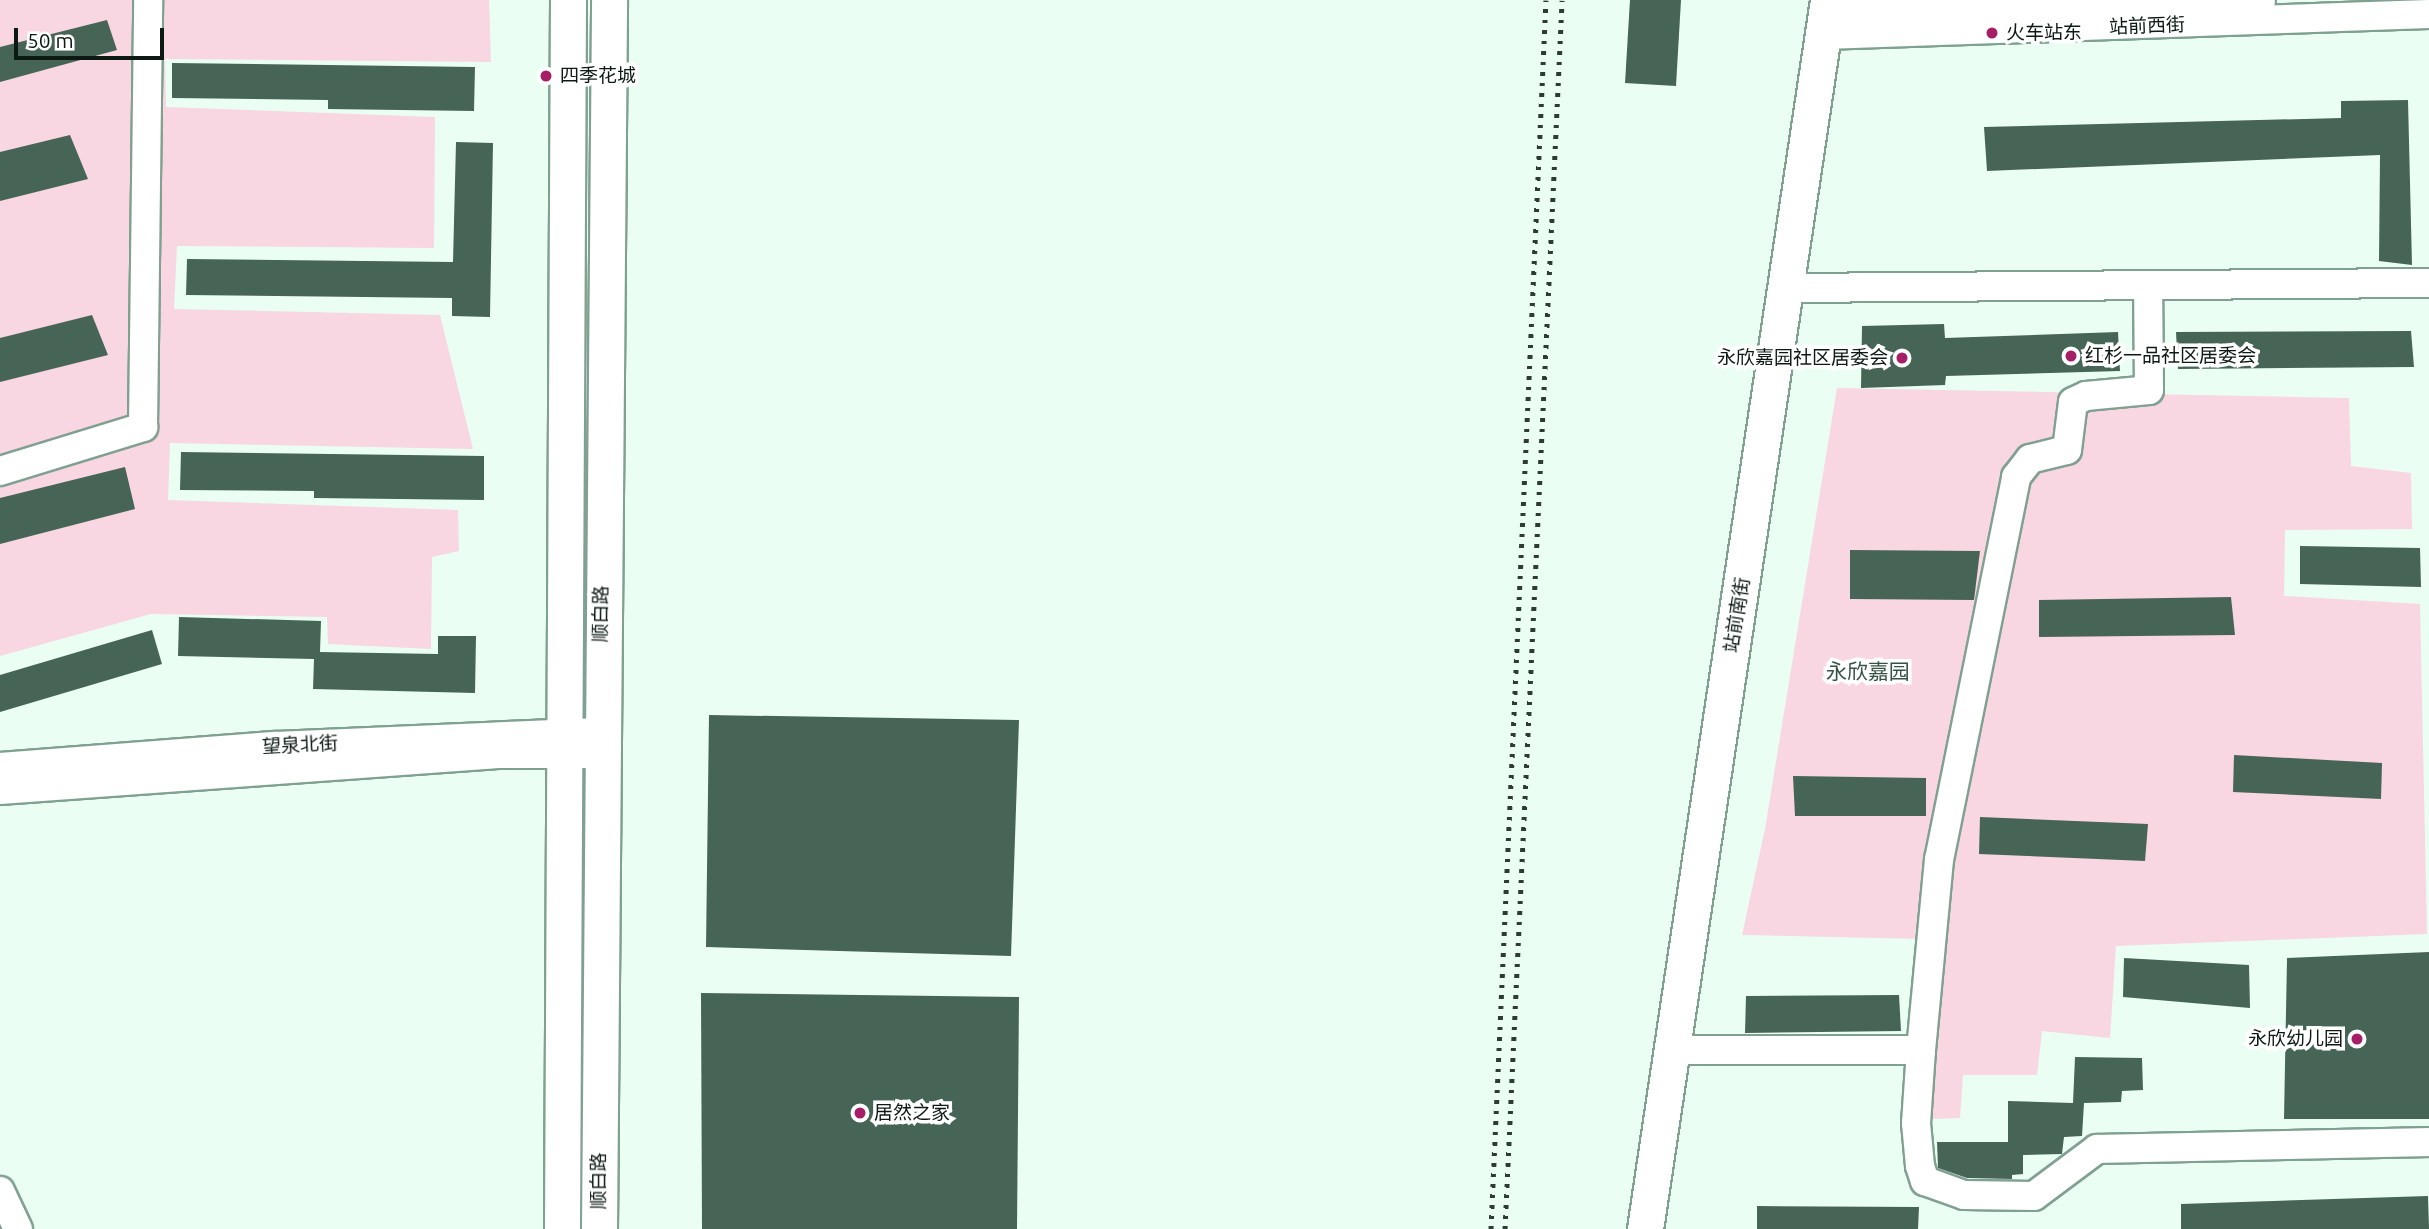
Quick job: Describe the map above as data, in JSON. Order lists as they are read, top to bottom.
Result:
{
  "streets": {
    "main road": ["顺白路", "站前南街"],
    "street": ["站前西街", "望泉北街"]
  },
  "crossings": [
    ["站前西街", "站前南街"],
    ["顺白路", "望泉北街"]
  ],
  "districts": ["永欣嘉园"],
  "places": [
    "火车站东",
    "四季花城",
    "红杉一品社区居委会",
    "永欣嘉园社区居委会",
    "永欣幼儿园",
    "居然之家"
  ],
  "scale_bar": "50 m"
}
